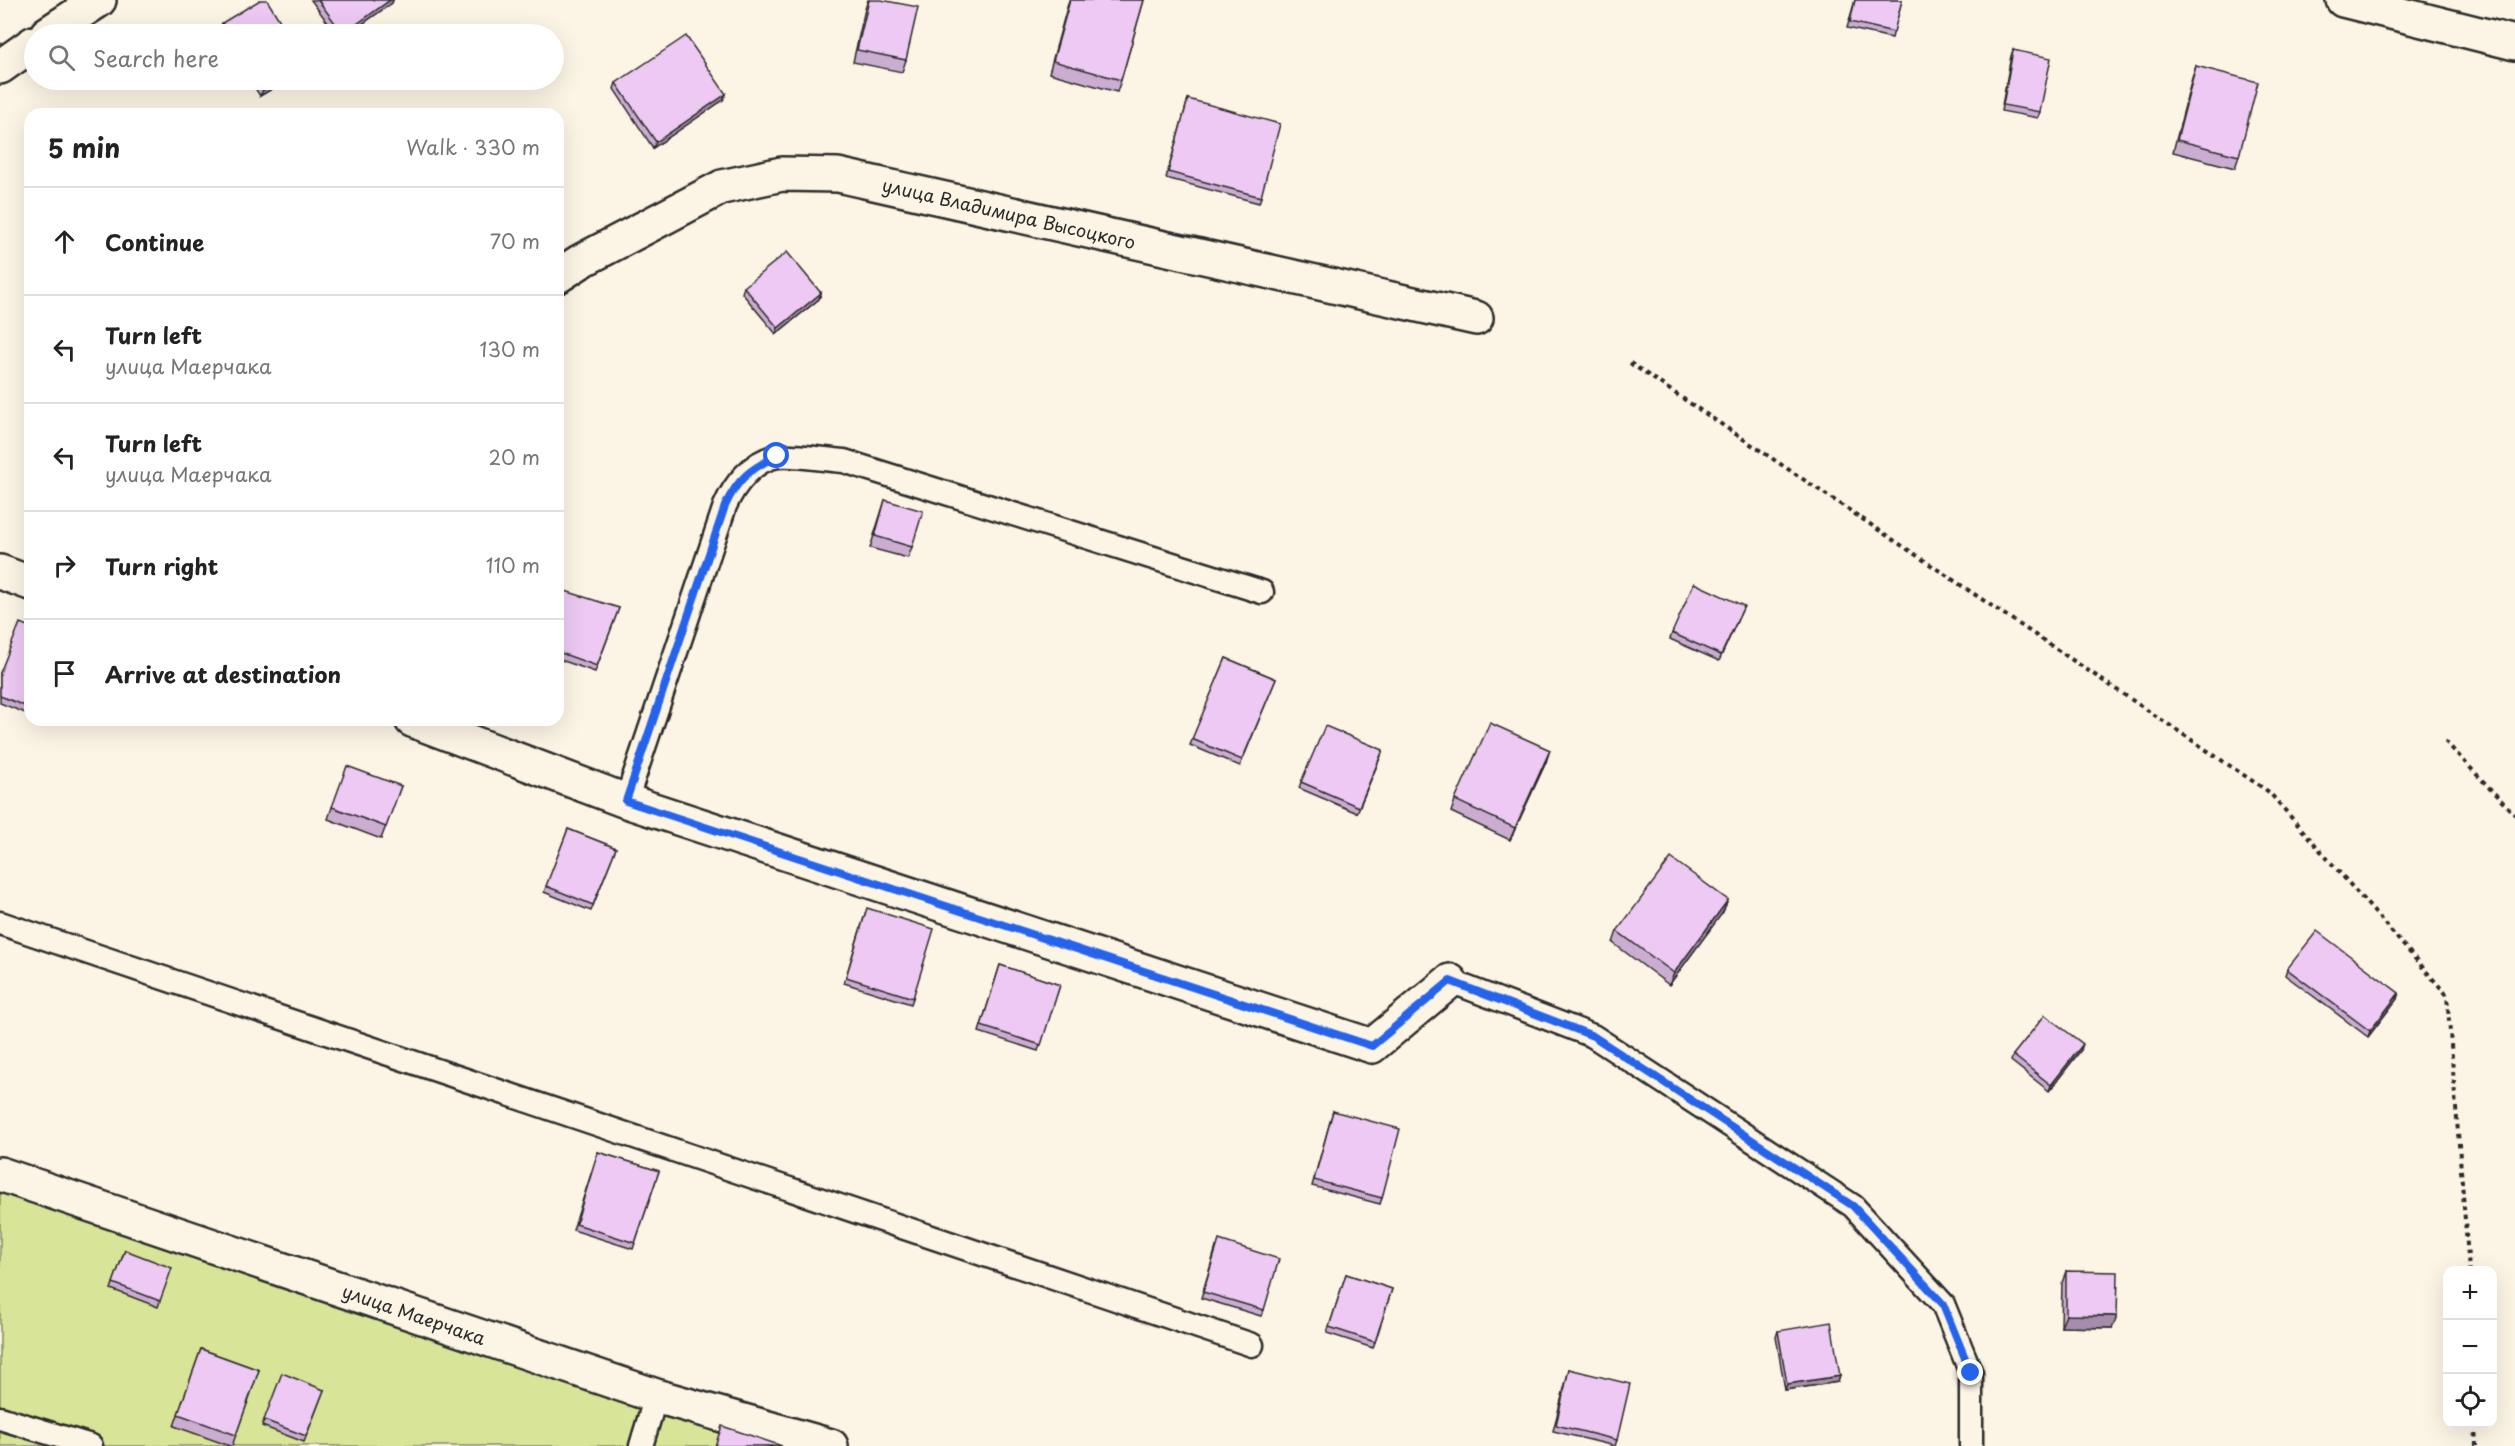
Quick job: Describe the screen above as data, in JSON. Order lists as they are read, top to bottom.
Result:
{
  "streets": {
    "street": ["улица Владимира Высоцкого", "улица Маерчака"]
  },
  "page": {
    "search": "Search here",
    "heading": ["5 min", "Walk · 330 m"],
    "list": [
      ["Continue", "70 m"],
      ["Turn left", "улица Маерчака", "130 m"],
      ["Turn left", "улица Маерчака", "20 m"],
      ["Turn right", "110 m"],
      "Arrive at destination"
    ],
    "map_buttons": ["+", "−"]
  }
}
